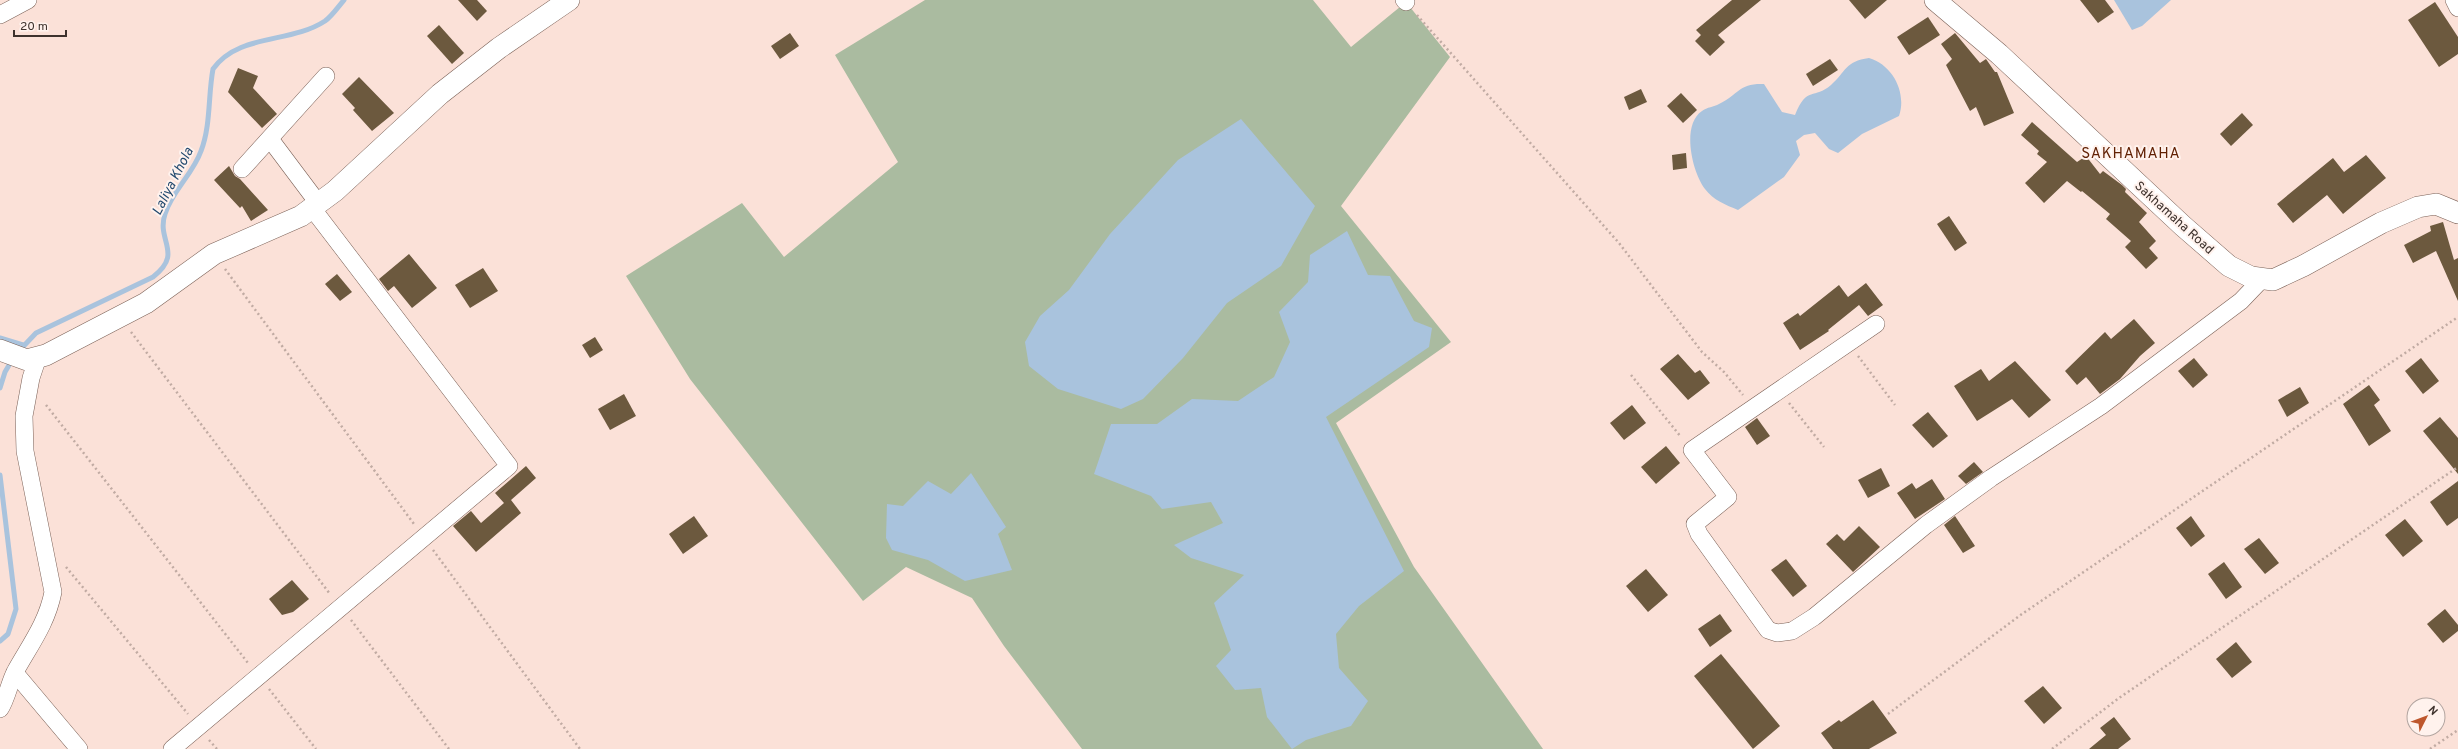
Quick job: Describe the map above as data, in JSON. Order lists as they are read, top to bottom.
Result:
{
  "streets": {
    "street": ["Sakhamaha Road"]
  },
  "districts": ["SAKHAMAHA"],
  "water": ["Laliya Khola"],
  "scale_bar": "20 m",
  "north": "top right"
}
